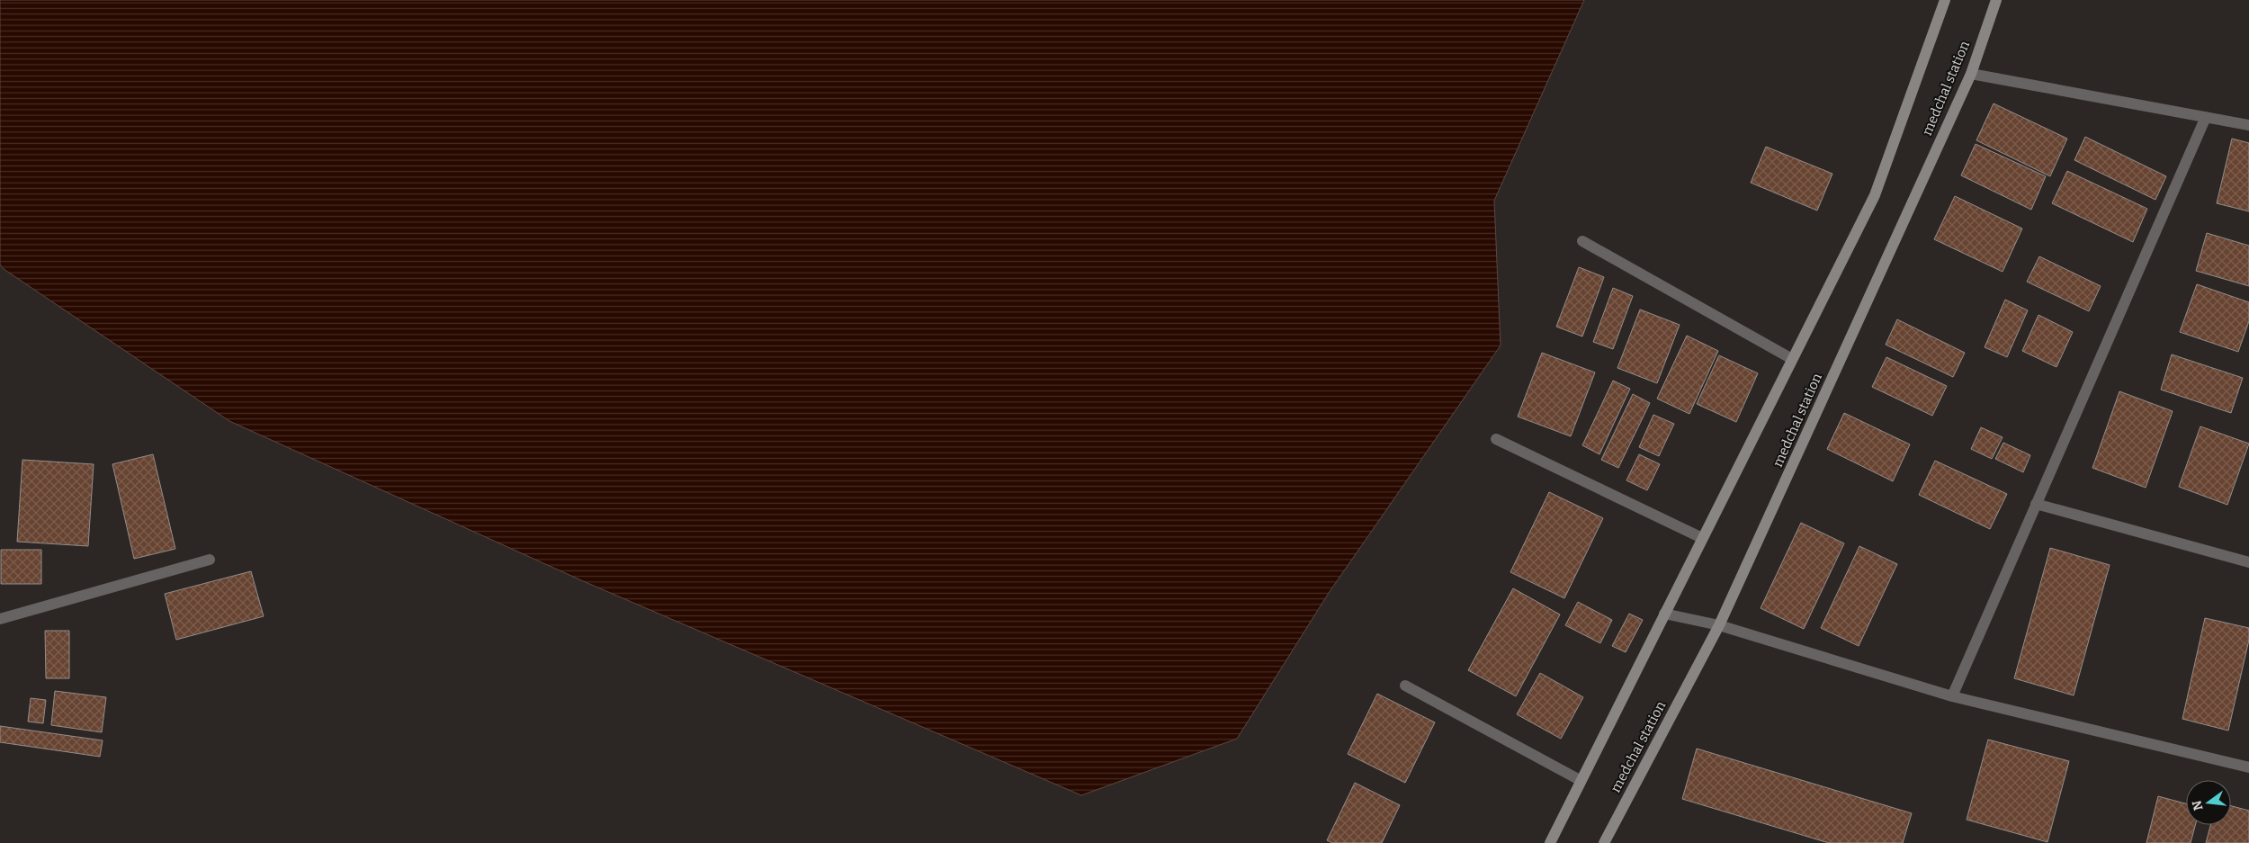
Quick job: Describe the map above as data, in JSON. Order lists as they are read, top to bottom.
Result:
{
  "streets": {
    "street": ["medchal station"]
  },
  "north": "left"
}
